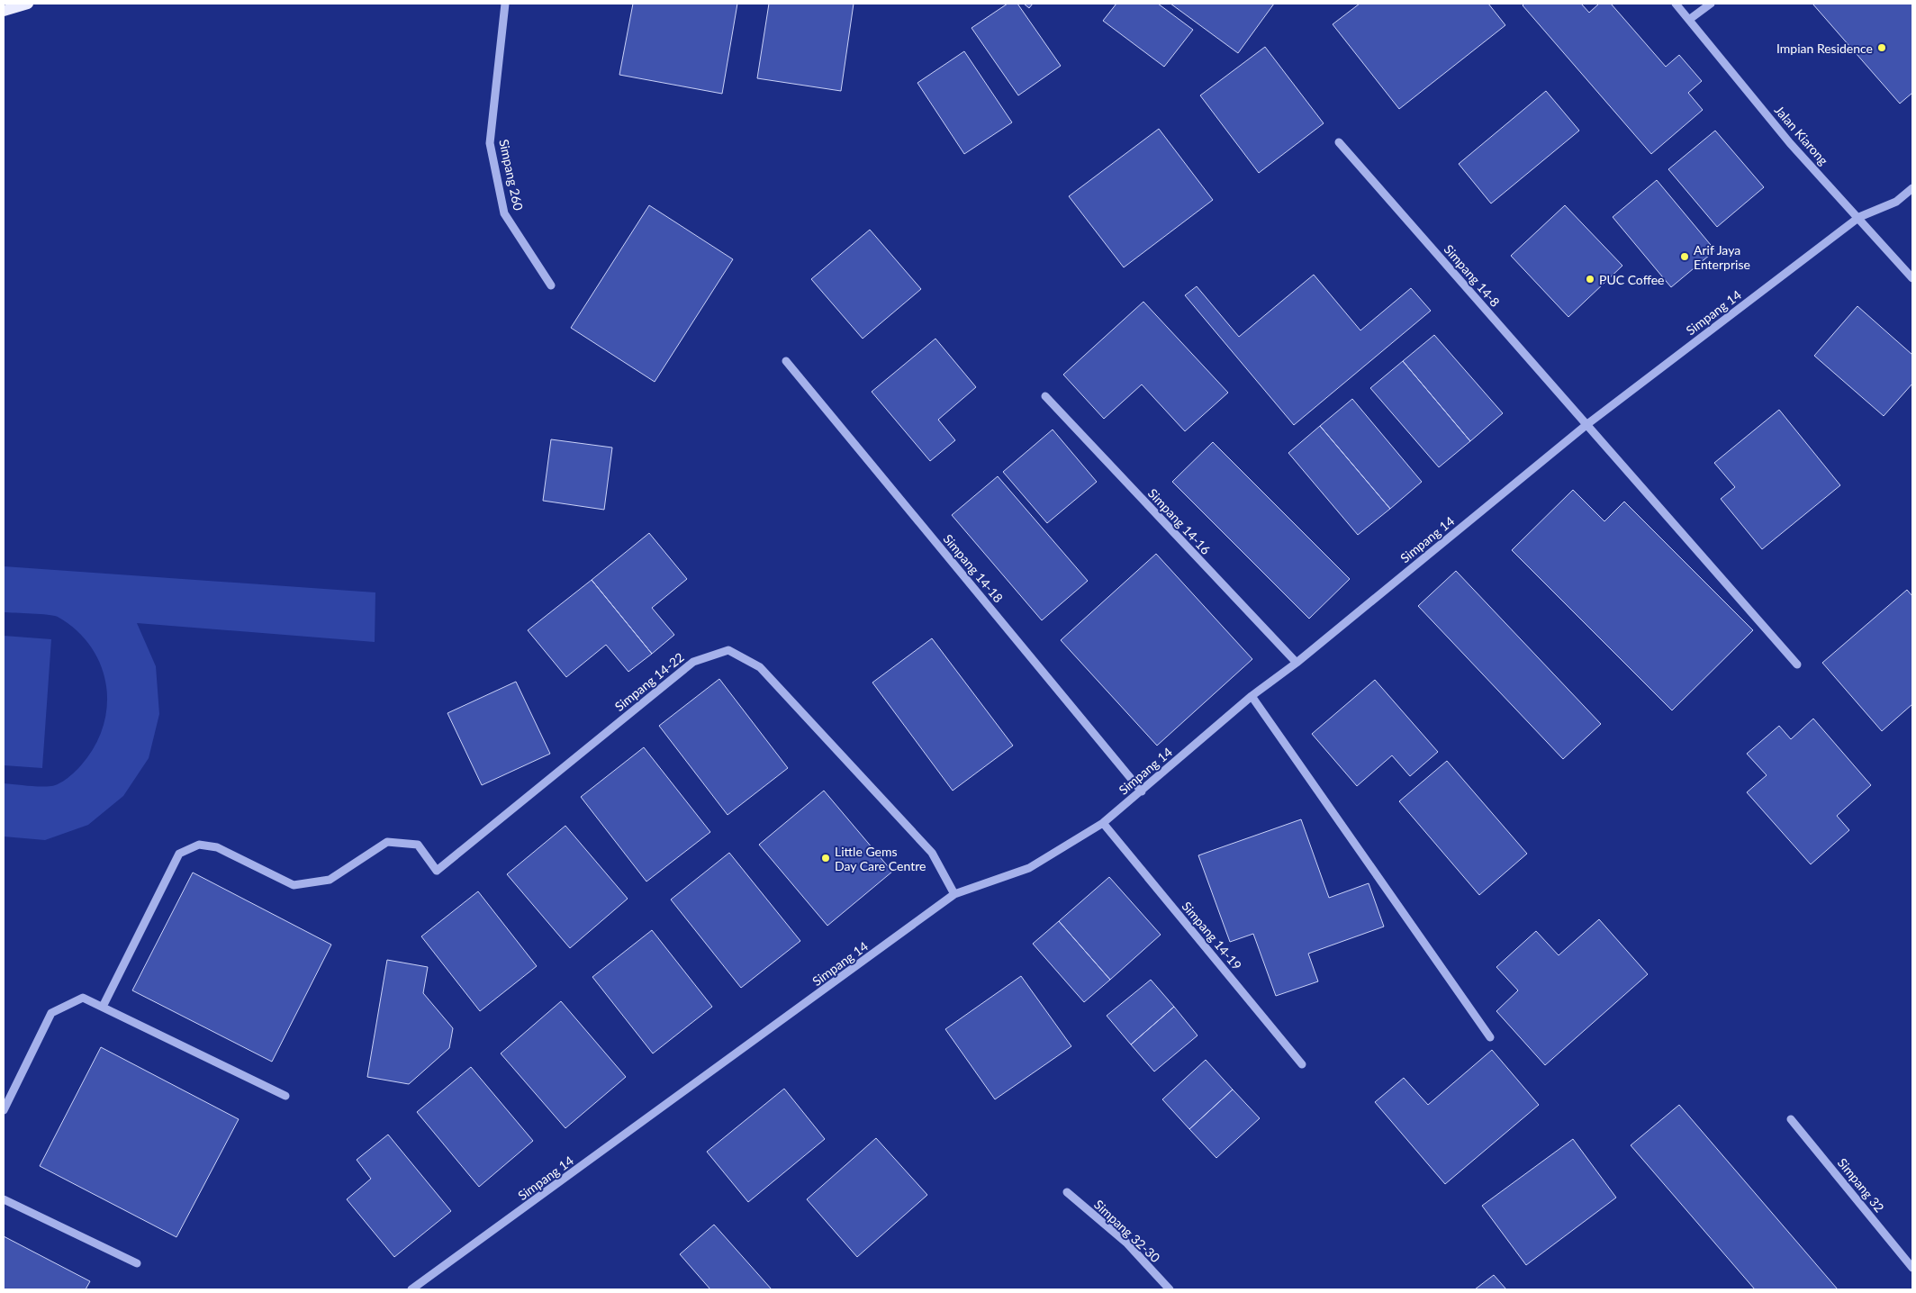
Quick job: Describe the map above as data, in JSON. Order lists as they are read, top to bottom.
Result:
{
  "streets": {
    "street": [
      "Jalan Kiarong",
      "Simpang 260",
      "Simpang 14-8",
      "Simpang 14",
      "Simpang 14-16",
      "Simpang 14-18",
      "Simpang 14-22",
      "Simpang 14-19",
      "Simpang 32",
      "Simpang 32-30"
    ]
  },
  "crossings": [
    ["Jalan Kiarong", "Simpang 14"],
    ["Simpang 14-8", "Simpang 14"],
    ["Simpang 14", "Simpang 14-16"],
    ["Simpang 14", "Simpang 14-18"],
    ["Simpang 14", "Simpang 14-22"],
    ["Simpang 14", "Simpang 14-19"]
  ],
  "places": [
    "Impian Residence",
    "Arif Jaya Enterprise",
    "PUC Coffee",
    "Little Gems Day Care Centre"
  ]
}
